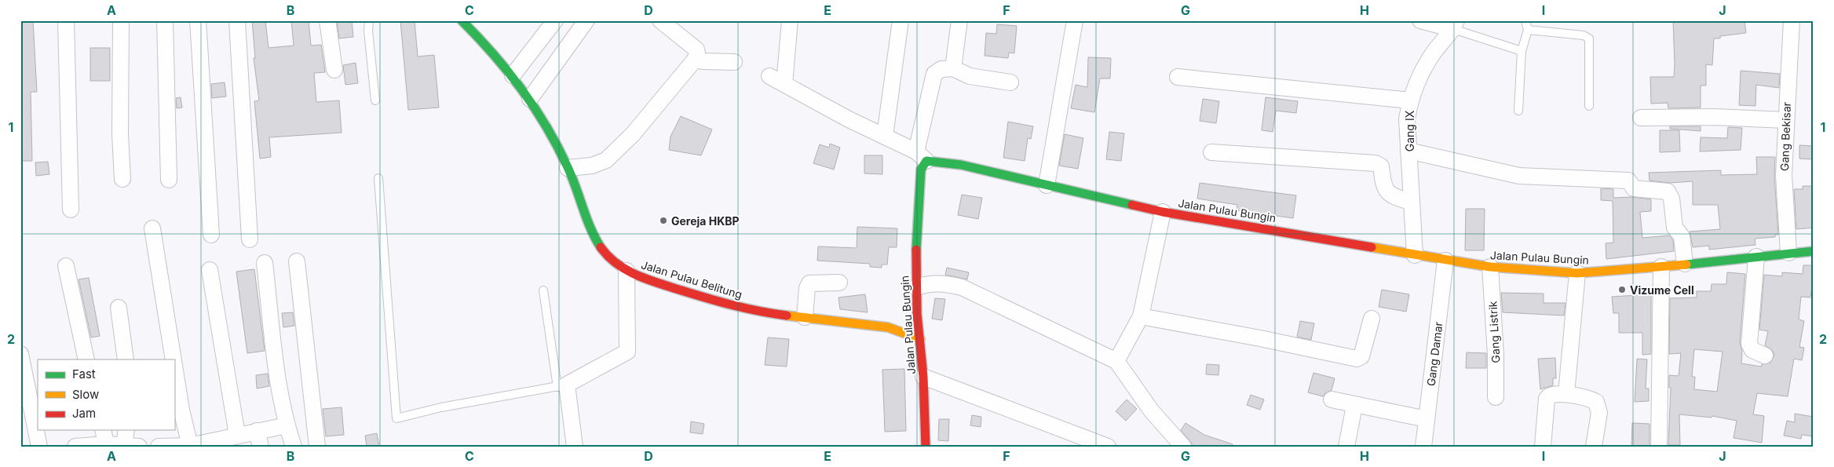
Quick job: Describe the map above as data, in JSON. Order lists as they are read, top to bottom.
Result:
{
  "streets": {
    "street": [
      "Gang IX",
      "Gang Bekisar",
      "Jalan Pulau Bungin",
      "Jalan Pulau Belitung",
      "Gang Listrik",
      "Gang Damar"
    ]
  },
  "crossings": [
    ["Gang IX", "Jalan Pulau Bungin"],
    ["Gang Bekisar", "Jalan Pulau Bungin"],
    ["Jalan Pulau Bungin", "Jalan Pulau Belitung"],
    ["Jalan Pulau Bungin", "Gang Listrik"],
    ["Jalan Pulau Bungin", "Gang Damar"]
  ],
  "places": ["Gereja HKBP", "Vizume Cell"],
  "legend": ["Fast", "Slow", "Jam"],
  "grid": {
    "columns": [
      "A",
      "B",
      "C",
      "D",
      "E",
      "F",
      "G",
      "H",
      "I",
      "J"
    ],
    "rows": ["1", "2"]
  }
}
